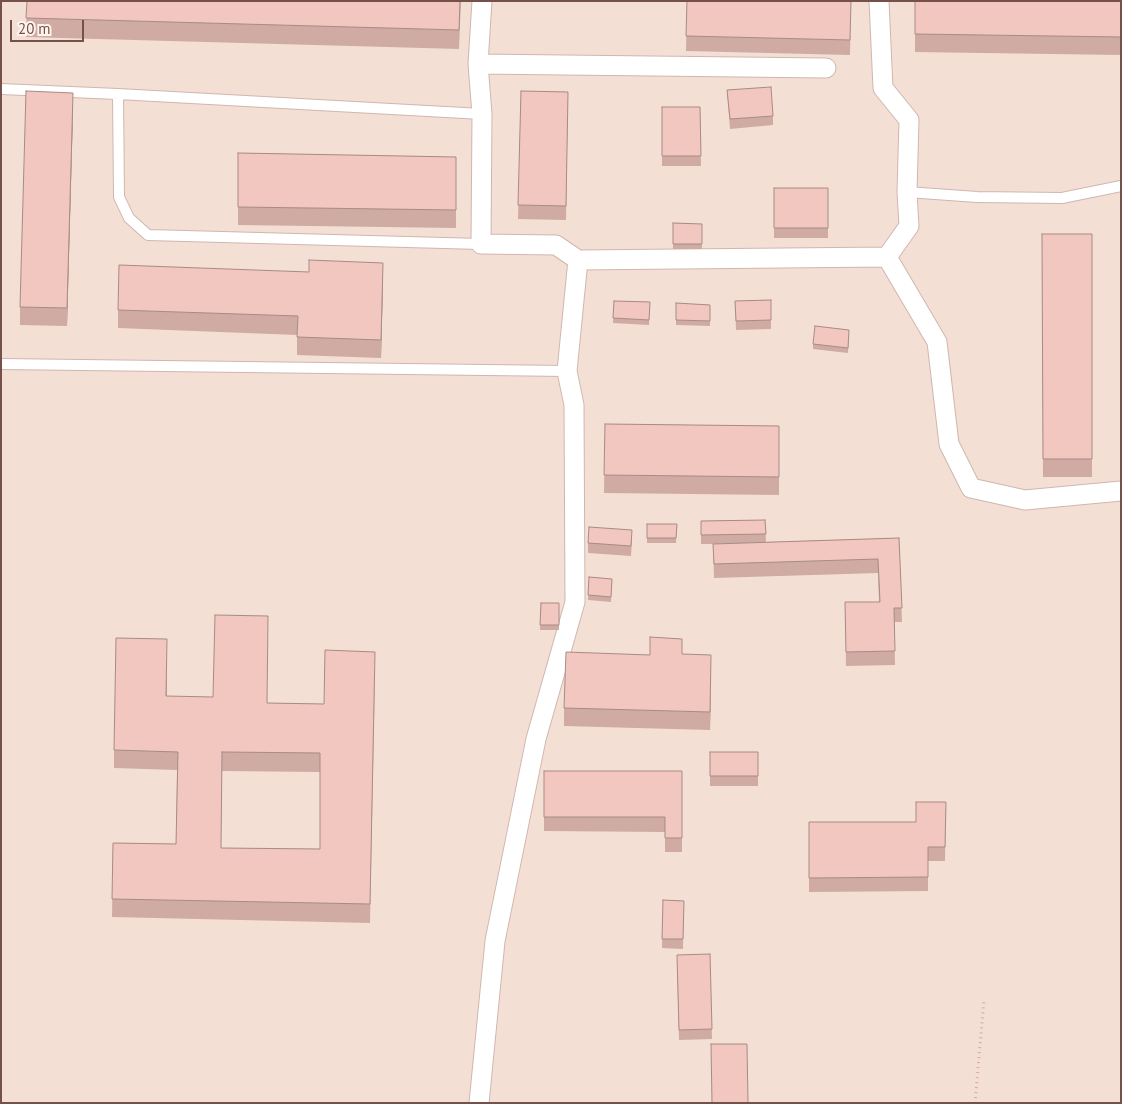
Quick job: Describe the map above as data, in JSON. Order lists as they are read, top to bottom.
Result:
{
  "scale_bar": "20 m"
}
